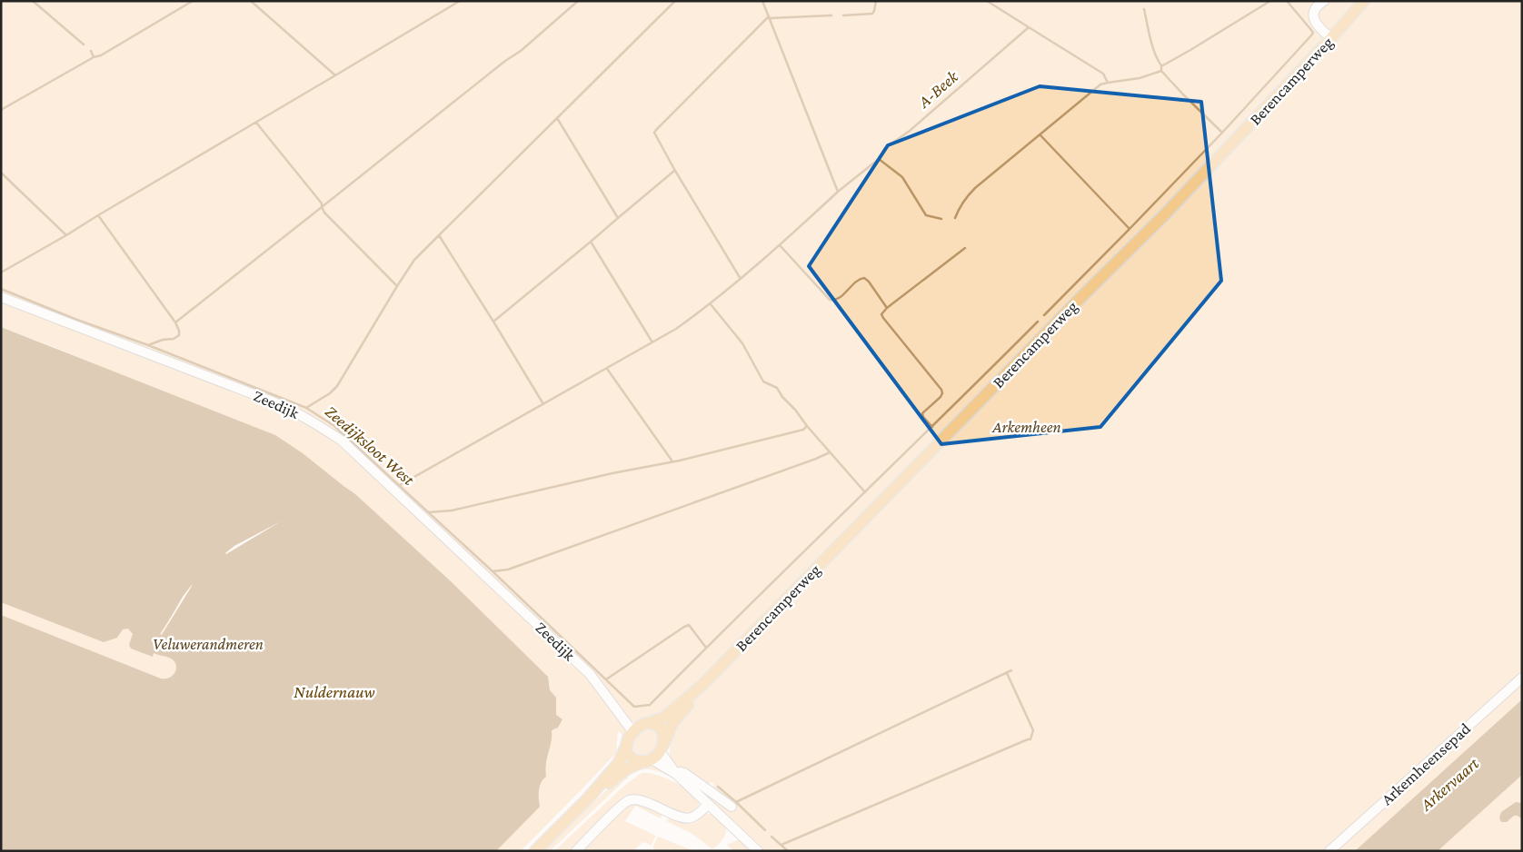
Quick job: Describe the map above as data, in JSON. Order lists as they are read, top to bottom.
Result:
{
  "streets": {
    "main road": ["Berencamperweg"],
    "street": ["Zeedijk", "Arkemheensepad"]
  },
  "crossings": [
    ["Berencamperweg", "Zeedijk"]
  ],
  "water": [
    "A-Beek",
    "Zeedijksloot West",
    "Nuldernauw",
    "Arkervaart"
  ],
  "parks": ["Arkemheen", "Veluwerandmeren"]
}
